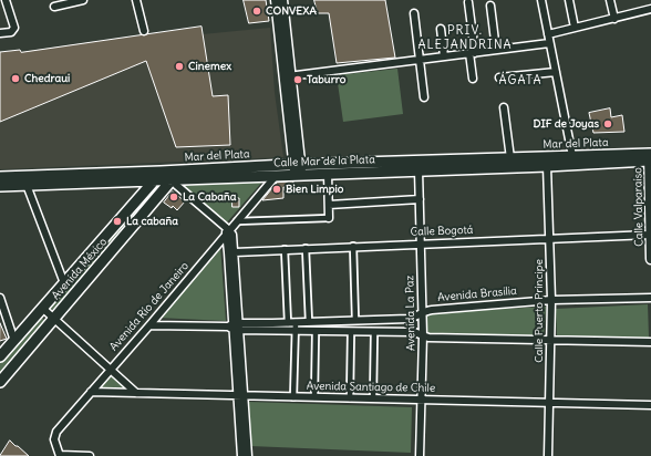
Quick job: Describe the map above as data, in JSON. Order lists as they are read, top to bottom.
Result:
{
  "streets": {
    "main road": ["Mar del Plata", "Calle Mar de la Plata", "Avenida México"],
    "street": [
      "Calle Valparaíso",
      "Calle Bogotá",
      "Avenida Brasilia",
      "Avenida Río de Janeiro",
      "Calle Puerto Príncipe",
      "Avenida La Paz",
      "Avenida Santiago de Chile"
    ]
  },
  "crossings": [
    ["Mar del Plata", "Calle Mar de la Plata"],
    ["Mar del Plata", "Calle Valparaíso"],
    ["Mar del Plata", "Avenida México"],
    ["Calle Mar de la Plata", "Calle Valparaíso"],
    ["Calle Mar de la Plata", "Avenida México"],
    ["Calle Mar de la Plata", "Avenida Río de Janeiro"],
    ["Calle Mar de la Plata", "Calle Puerto Príncipe"],
    ["Calle Mar de la Plata", "Avenida La Paz"],
    ["Calle Valparaíso", "Calle Bogotá"],
    ["Calle Bogotá", "Calle Puerto Príncipe"],
    ["Calle Bogotá", "Avenida La Paz"],
    ["Avenida Brasilia", "Avenida Río de Janeiro"],
    ["Avenida Brasilia", "Calle Puerto Príncipe"],
    ["Avenida Brasilia", "Avenida La Paz"],
    ["Avenida Río de Janeiro", "Avenida Santiago de Chile"],
    ["Calle Puerto Príncipe", "Avenida Santiago de Chile"],
    ["Avenida La Paz", "Avenida Santiago de Chile"]
  ],
  "districts": ["PRIV. ALEJANDRINA", "ÁGATA"],
  "places": [
    "CONVEXA",
    "Cinemex",
    "Chedraui",
    "Taburro",
    "DIF de Joyas",
    "Bien Limpio",
    "La Cabaña",
    "La cabaña"
  ]
}
